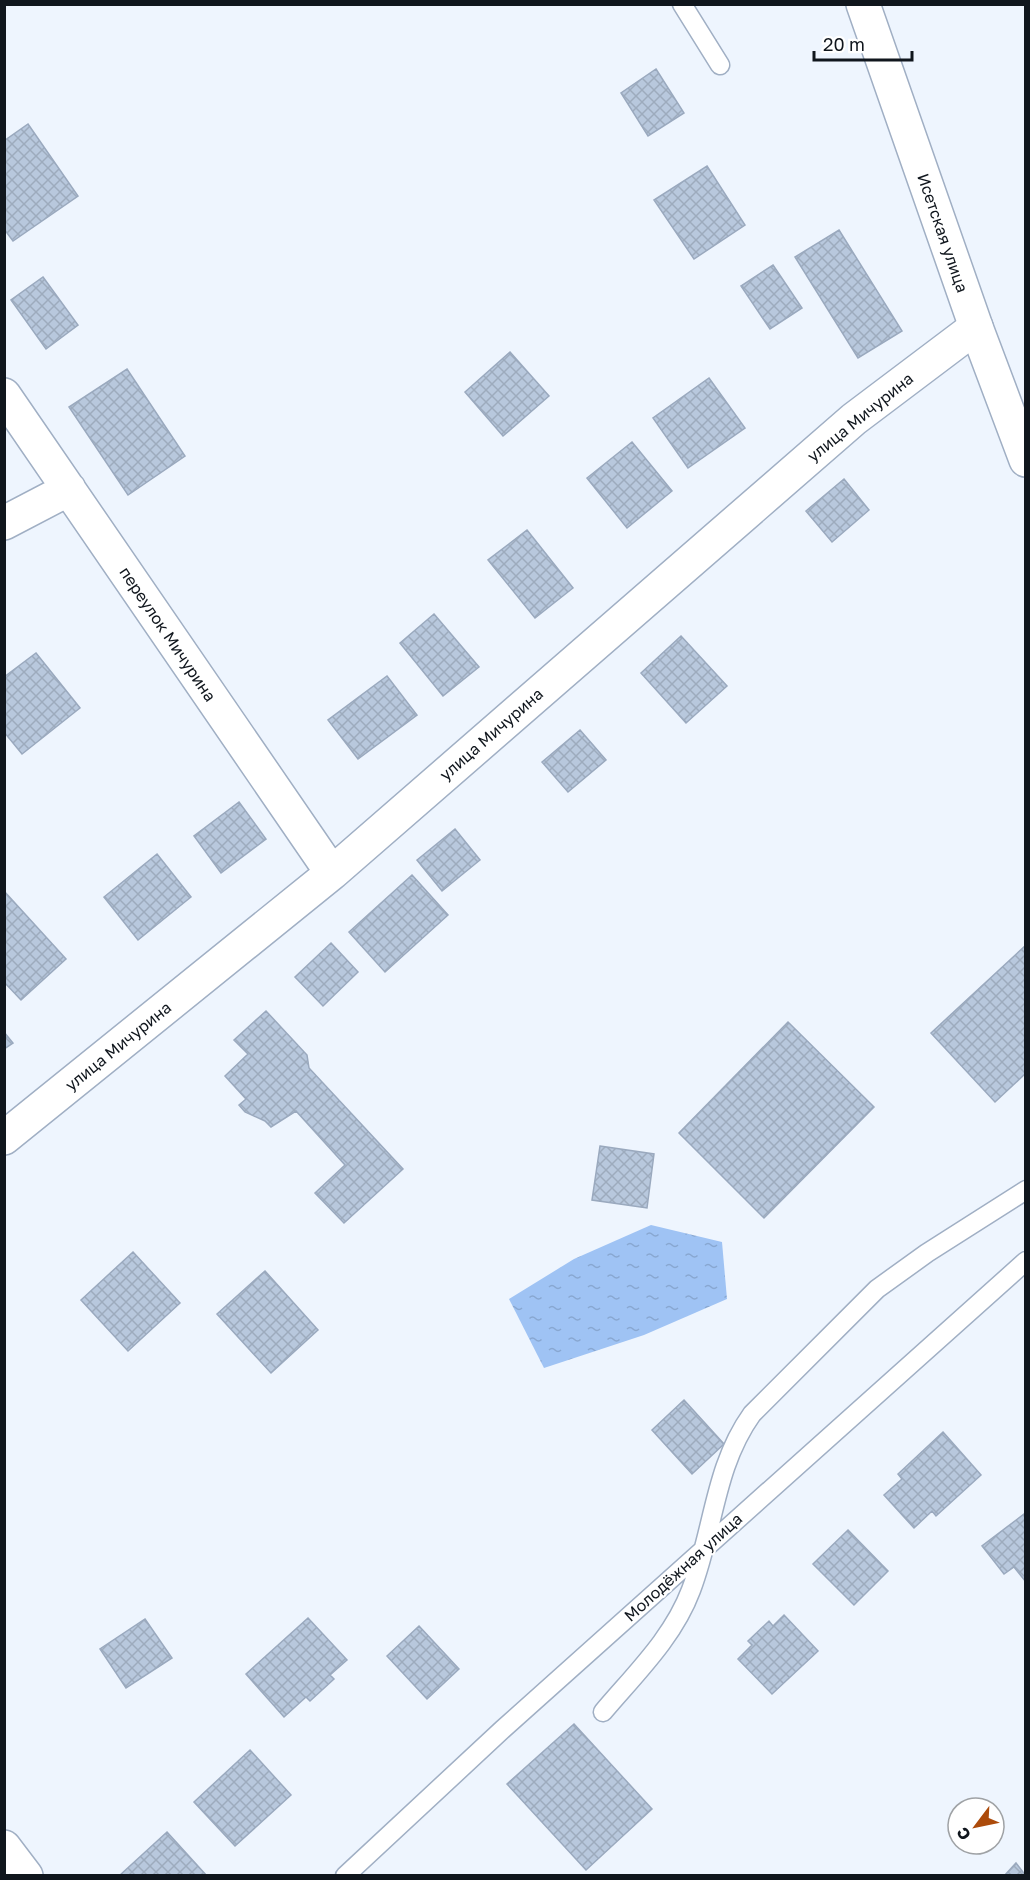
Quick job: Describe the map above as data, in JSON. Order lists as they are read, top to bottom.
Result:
{
  "streets": {
    "street": ["Исетская улица", "улица Мичурина", "переулок Мичурина"],
    "lane": ["Молодёжная улица"]
  },
  "crossings": [
    ["Исетская улица", "улица Мичурина"],
    ["улица Мичурина", "переулок Мичурина"]
  ],
  "scale_bar": "20 m",
  "north": "bottom left"
}
